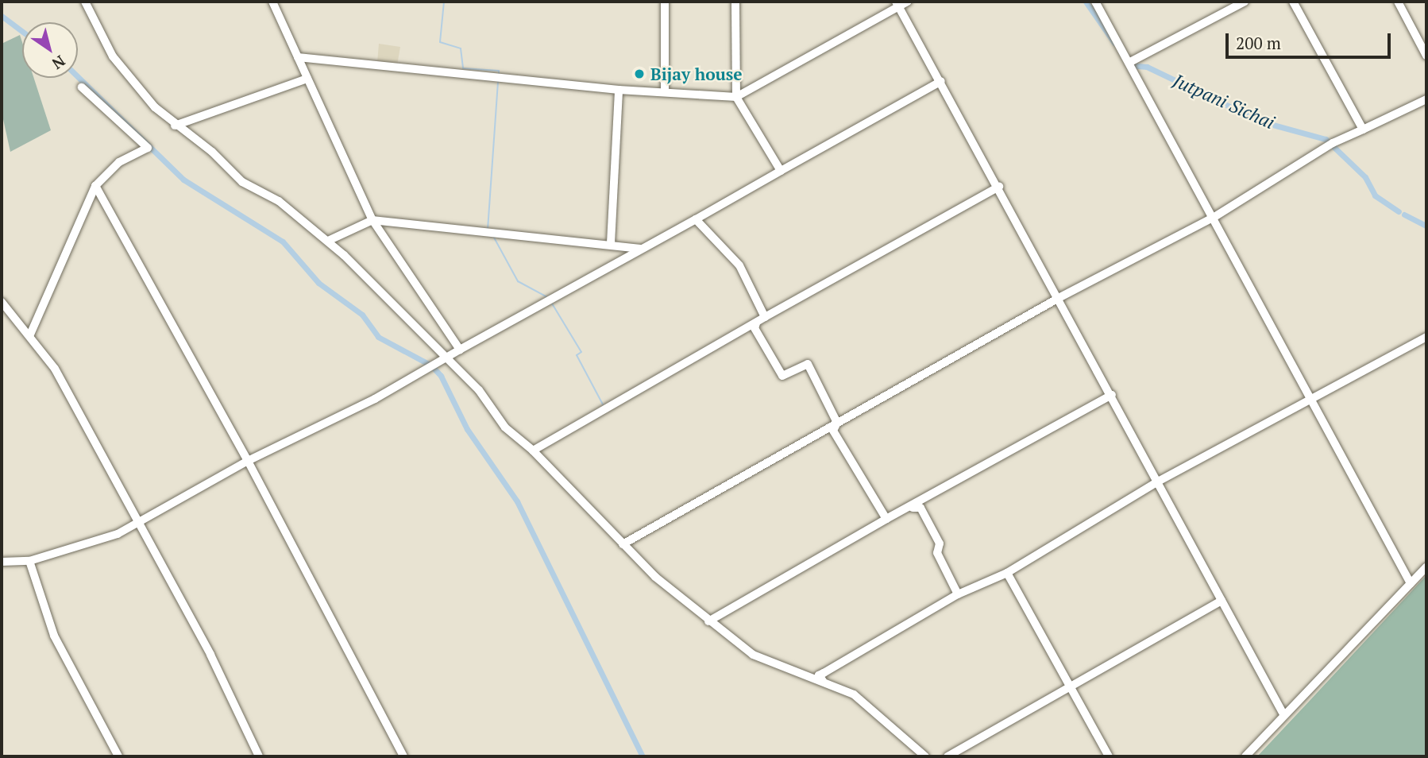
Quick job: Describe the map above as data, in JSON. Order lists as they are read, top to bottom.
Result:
{
  "water": ["Jutpani Sichai"],
  "places": ["Bijay house"],
  "scale_bar": "200 m",
  "north": "bottom right"
}
